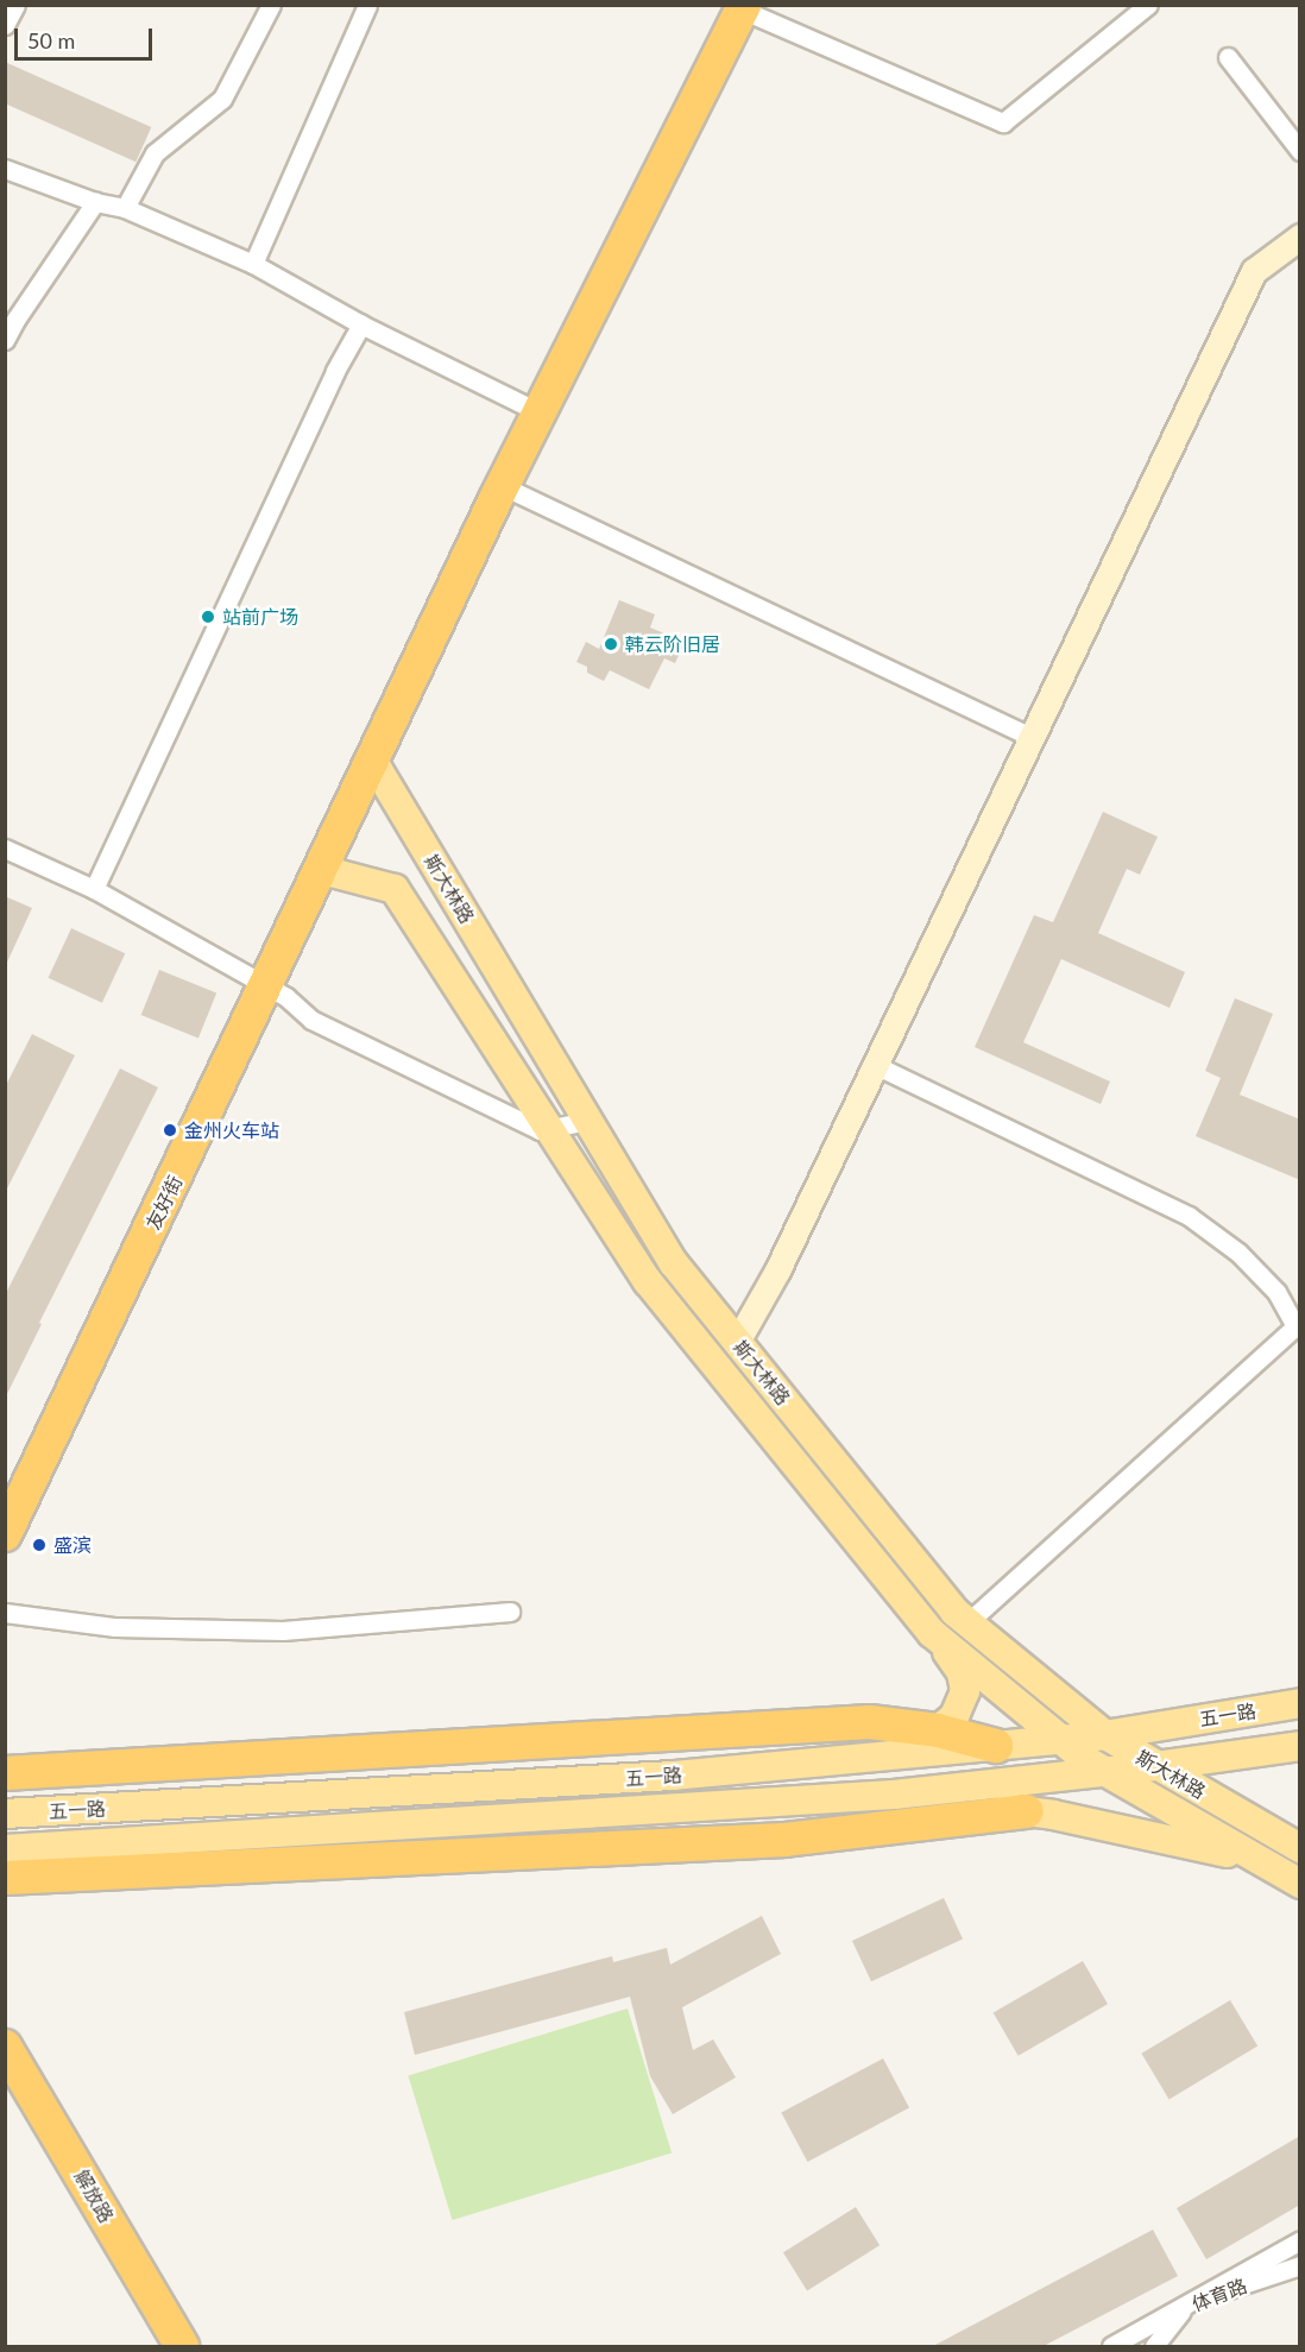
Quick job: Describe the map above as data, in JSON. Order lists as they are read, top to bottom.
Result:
{
  "streets": {
    "highway": ["友好街", "解放路"],
    "main road": ["斯大林路", "五一路"],
    "street": ["体育路"]
  },
  "crossings": [
    ["斯大林路", "友好街"],
    ["斯大林路", "五一路"]
  ],
  "places": [
    "站前广场",
    "韩云阶旧居",
    "金州火车站",
    "盛滨"
  ],
  "scale_bar": "50 m"
}
